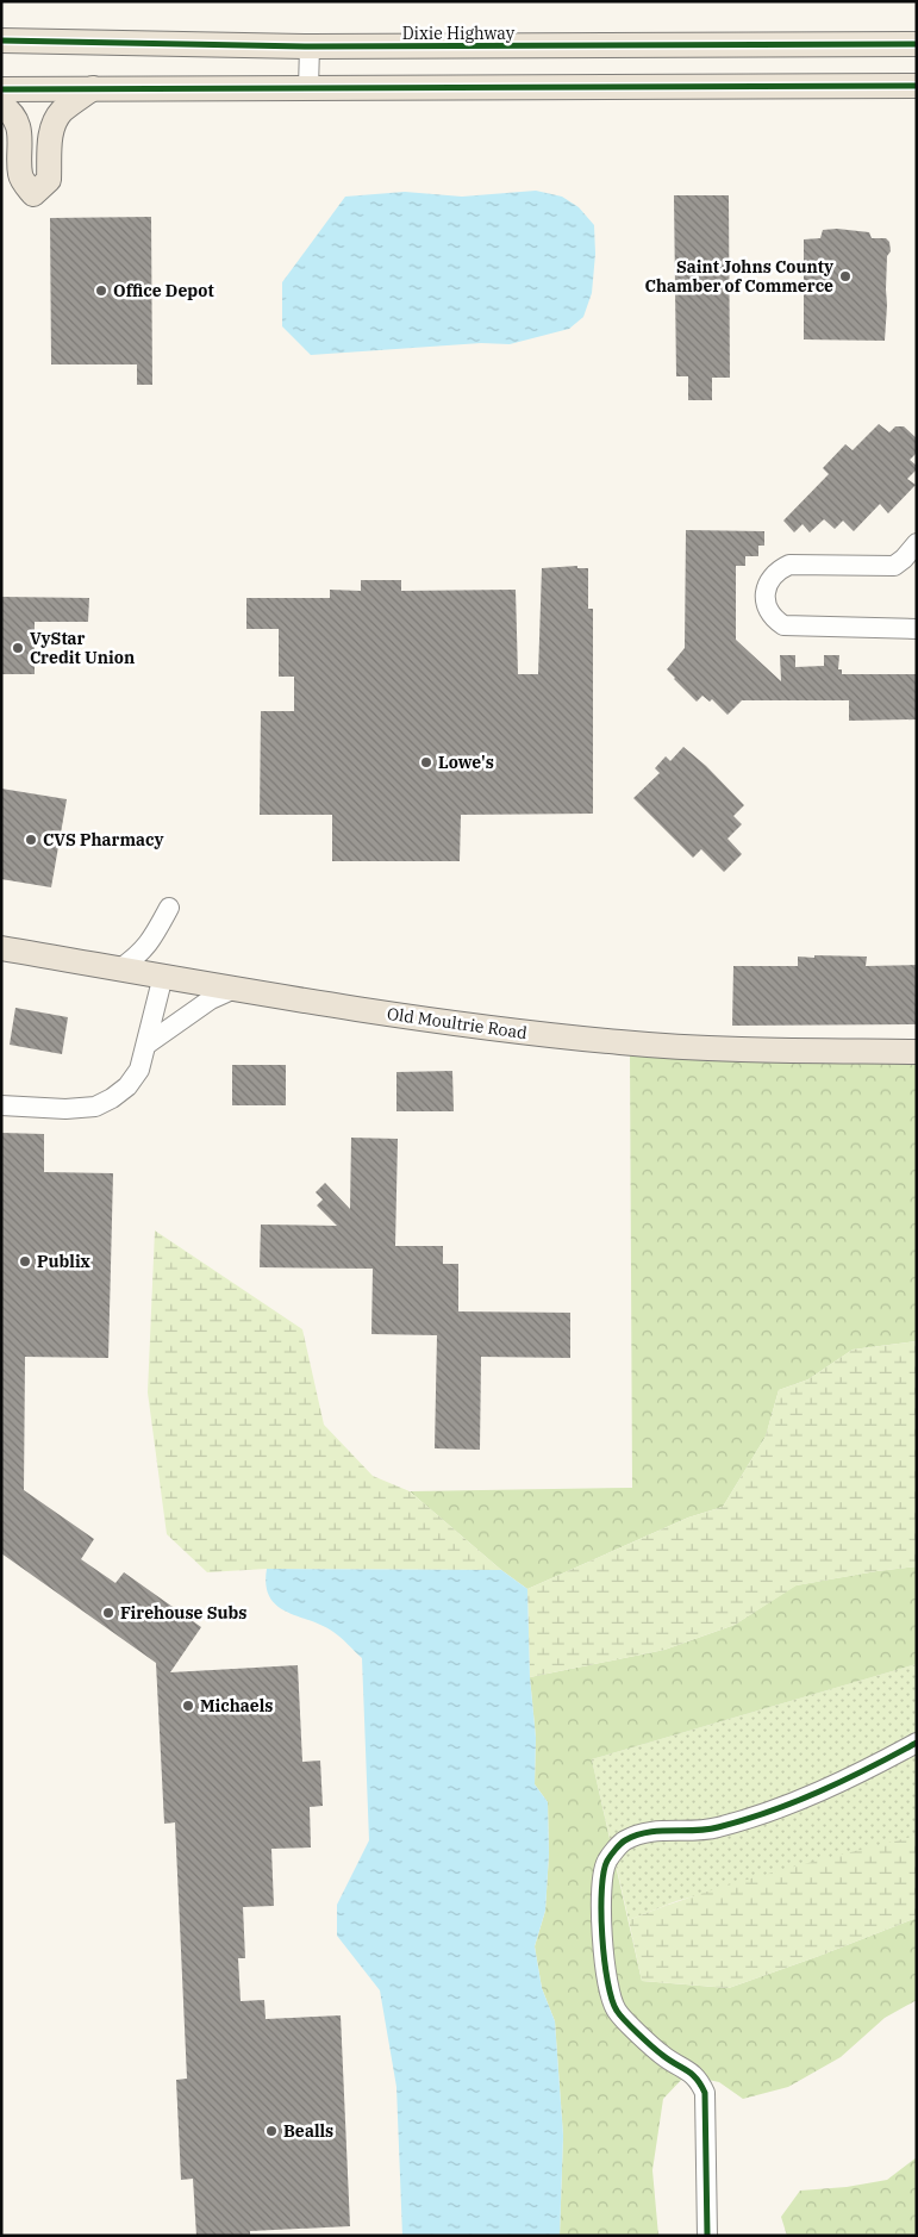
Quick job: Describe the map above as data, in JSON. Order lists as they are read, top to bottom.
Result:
{
  "streets": {
    "main road": ["Dixie Highway", "Old Moultrie Road"]
  },
  "places": [
    "Saint Johns County Chamber of Commerce",
    "Office Depot",
    "VyStar Credit Union",
    "Lowe's",
    "CVS Pharmacy",
    "Publix",
    "Firehouse Subs",
    "Michaels",
    "Bealls"
  ]
}
